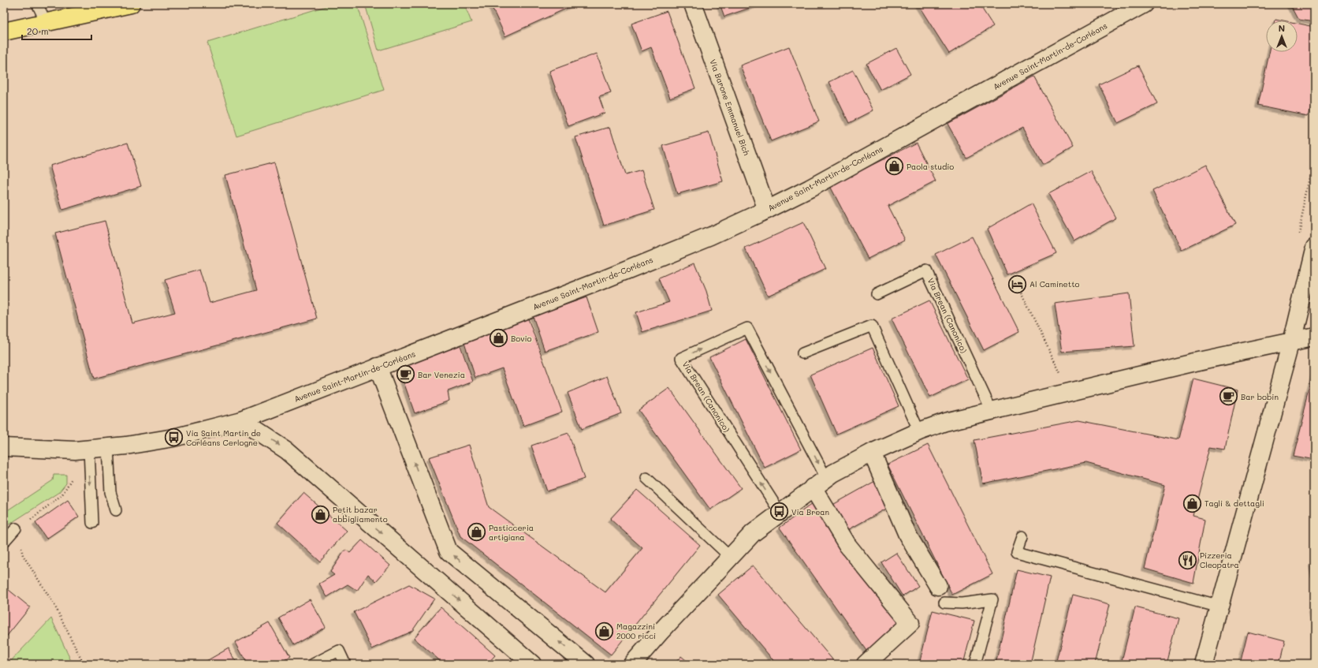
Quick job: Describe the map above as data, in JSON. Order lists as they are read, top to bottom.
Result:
{
  "streets": {
    "street": ["Avenue Saint-Martin-de-Corléans", "Via Barone Emmanuel Bich"],
    "lane": ["Via Brean (Canonico)"]
  },
  "crossings": [
    ["Avenue Saint-Martin-de-Corléans", "Via Barone Emmanuel Bich"]
  ],
  "places": {
    "shop": [
      "Paola studio",
      "Bovio",
      "Tagli & dettagli",
      "Petit bazar abbigliamento",
      "Pasticceria artigiana",
      "Magazzini 2000 ricci"
    ],
    "hotel": ["Al Caminetto"],
    "cafe": ["Bar Venezia", "Bar bobin"],
    "bus stop": ["Via Saint Martin de Corléans Cerlogne", "Via Brean"],
    "restaurant": ["Pizzeria Cleopatra"]
  },
  "scale_bar": "20 m",
  "north": "top"
}
